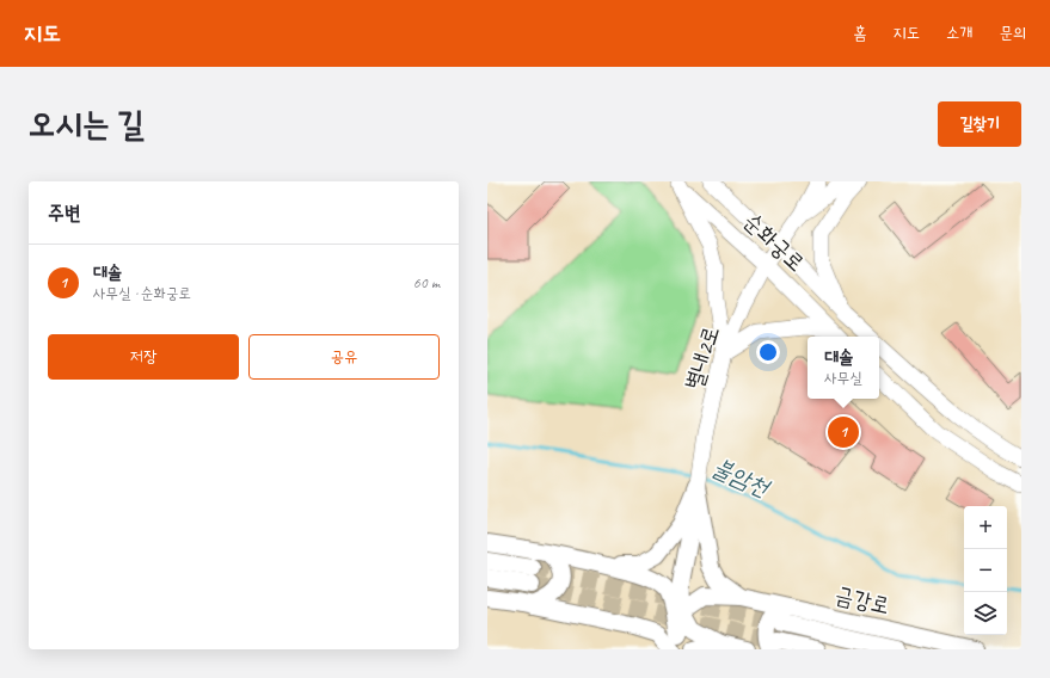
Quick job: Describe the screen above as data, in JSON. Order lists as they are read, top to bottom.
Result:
{
  "streets": {
    "main road": ["금강로"],
    "street": ["순화궁로", "별내2로"]
  },
  "crossings": [
    ["순화궁로", "별내2로"]
  ],
  "water": ["불암천"],
  "page": {
    "header": "지도",
    "nav": [
      "홈",
      "지도",
      "소개",
      "문의"
    ],
    "buttons": [
      "길찾기",
      ["저장", "공유"]
    ],
    "title": "오시는 길",
    "heading": "주변",
    "list": [
      {
        "mark": "1",
        "name": "대솔",
        "note": "사무실 · 순화궁로",
        "value": "60 m"
      }
    ],
    "popup": ["대솔", "사무실"],
    "pins": "1",
    "map_buttons": ["+", "−"]
  }
}
